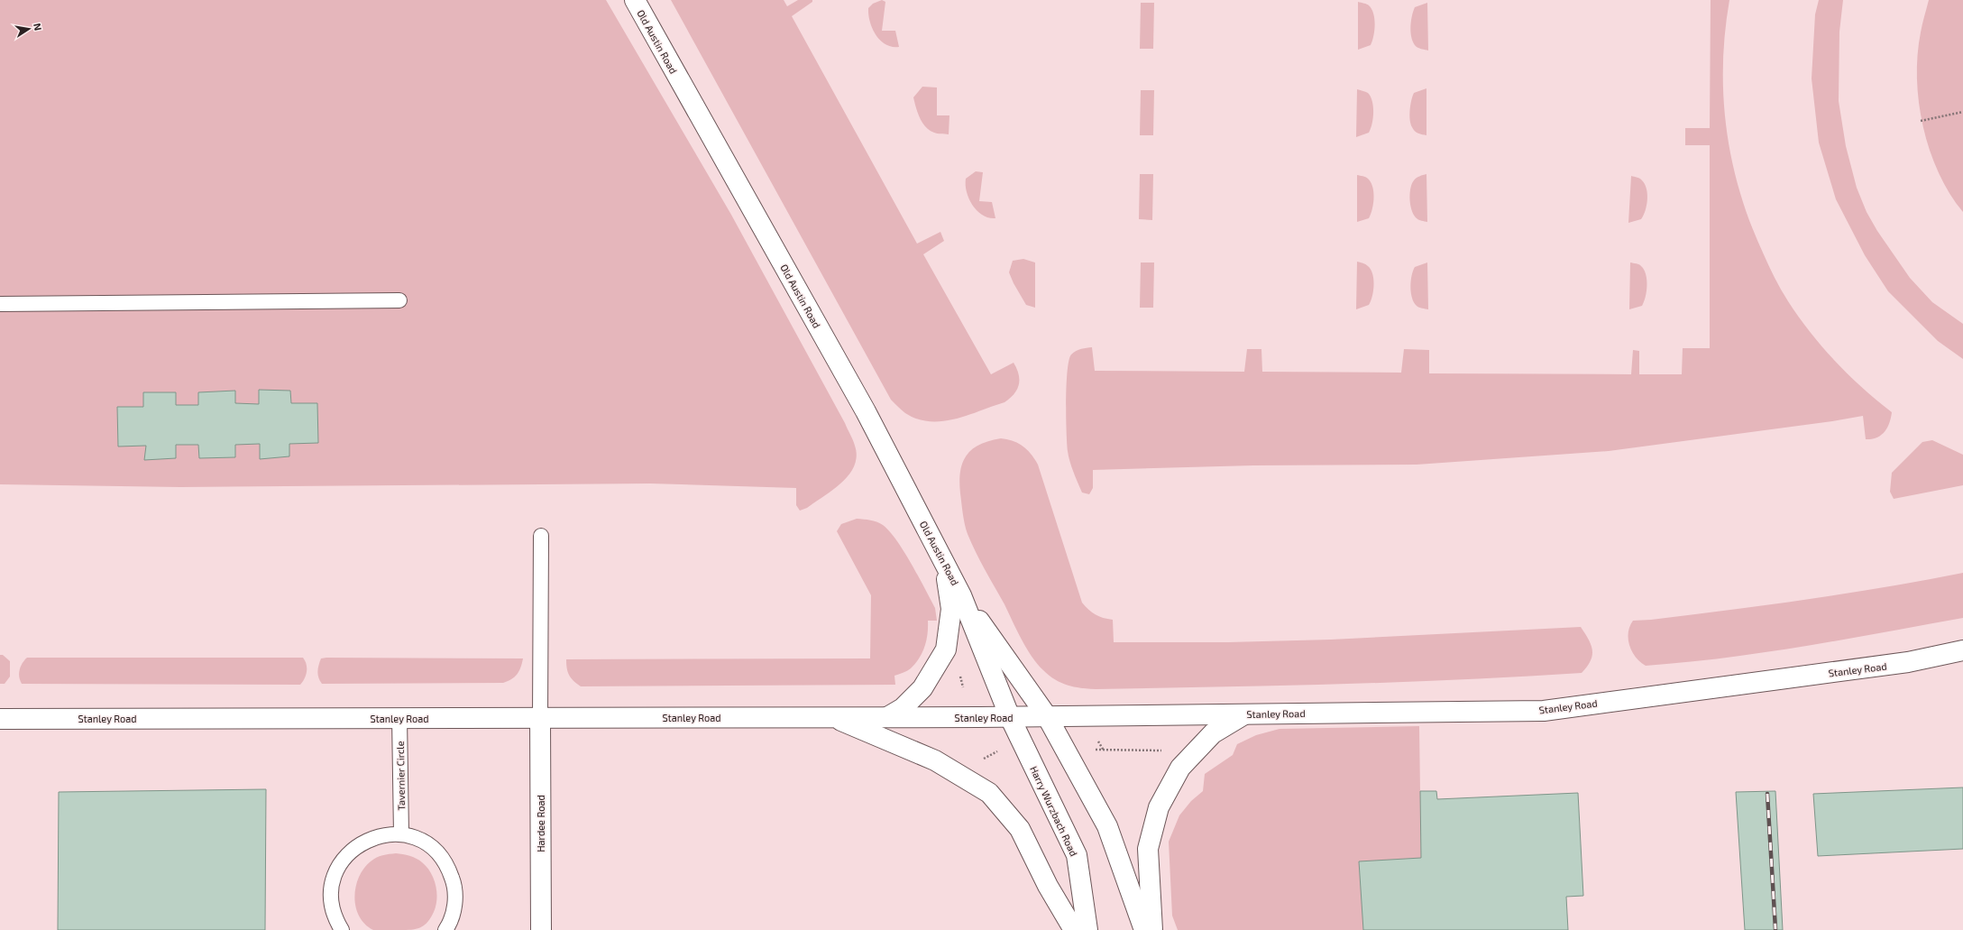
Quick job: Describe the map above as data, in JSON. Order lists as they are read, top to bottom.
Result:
{
  "streets": {
    "street": [
      "Old Austin Road",
      "Stanley Road",
      "Harry Wurzbach Road",
      "Hardee Road"
    ],
    "lane": ["Tavernier Circle"]
  },
  "crossings": [
    ["Old Austin Road", "Stanley Road"],
    ["Old Austin Road", "Harry Wurzbach Road"],
    ["Stanley Road", "Tavernier Circle"],
    ["Stanley Road", "Harry Wurzbach Road"],
    ["Stanley Road", "Hardee Road"]
  ],
  "north": "right"
}
